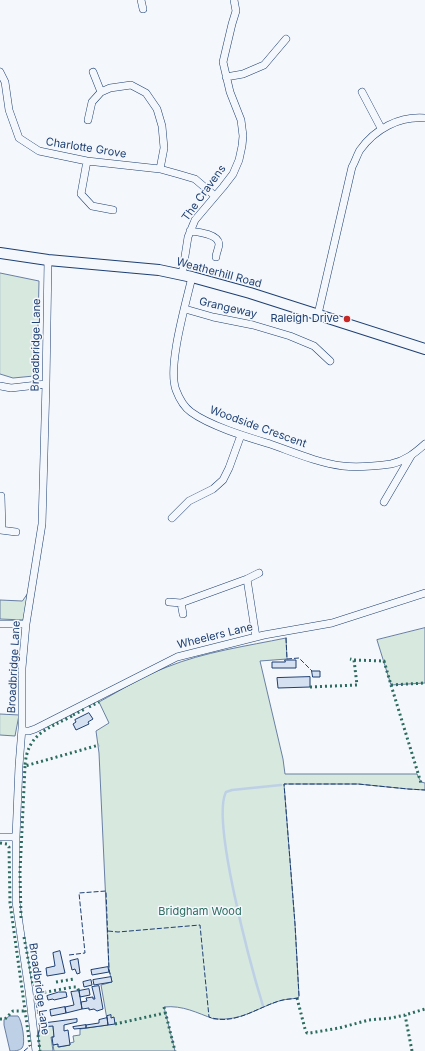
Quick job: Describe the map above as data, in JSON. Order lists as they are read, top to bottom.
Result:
{
  "streets": {
    "street": [
      "Charlotte Grove",
      "The Cravens",
      "Weatherhill Road",
      "Grangeway",
      "Broadbridge Lane",
      "Woodside Crescent",
      "Wheelers Lane"
    ]
  },
  "crossings": [
    ["Charlotte Grove", "The Cravens"],
    ["The Cravens", "Weatherhill Road"],
    ["The Cravens", "Woodside Crescent"],
    ["Weatherhill Road", "Broadbridge Lane"],
    ["Weatherhill Road", "Woodside Crescent"],
    ["Grangeway", "Woodside Crescent"],
    ["Broadbridge Lane", "Wheelers Lane"]
  ],
  "parks": ["Bridgham Wood"],
  "places": ["Raleigh Drive"]
}
